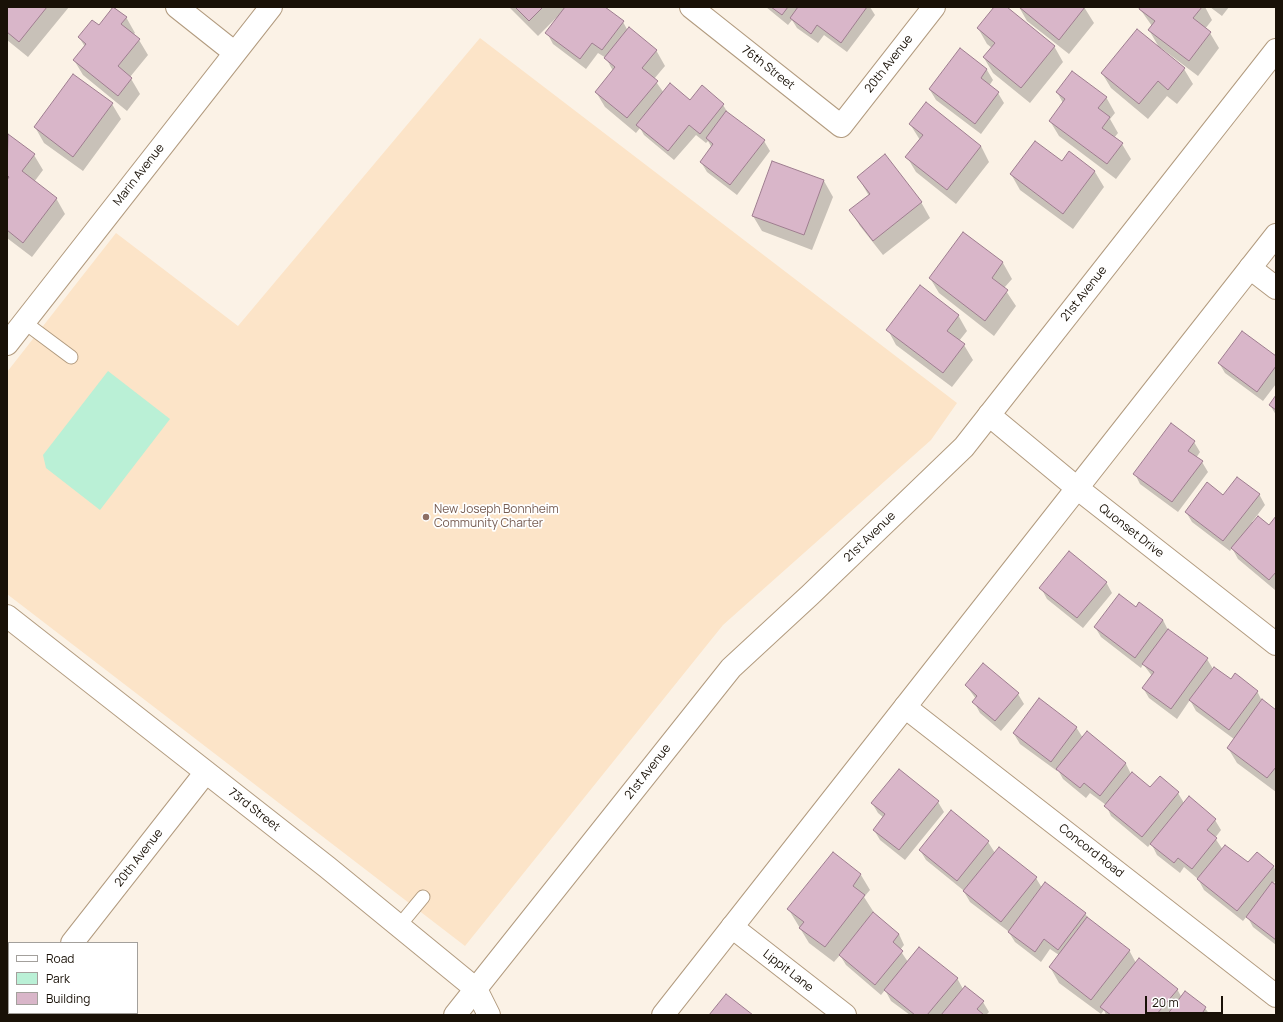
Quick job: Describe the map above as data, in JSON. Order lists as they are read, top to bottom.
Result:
{
  "streets": {
    "street": [
      "20th Avenue",
      "76th Street",
      "Marin Avenue",
      "21st Avenue",
      "Quonset Drive",
      "73rd Street",
      "Concord Road",
      "Lippit Lane"
    ]
  },
  "crossings": [
    ["20th Avenue", "76th Street"],
    ["20th Avenue", "73rd Street"],
    ["21st Avenue", "Quonset Drive"],
    ["21st Avenue", "73rd Street"]
  ],
  "places": ["New Joseph Bonnheim Community Charter"],
  "legend": ["Road", "Park", "Building"],
  "scale_bar": "20 m"
}
